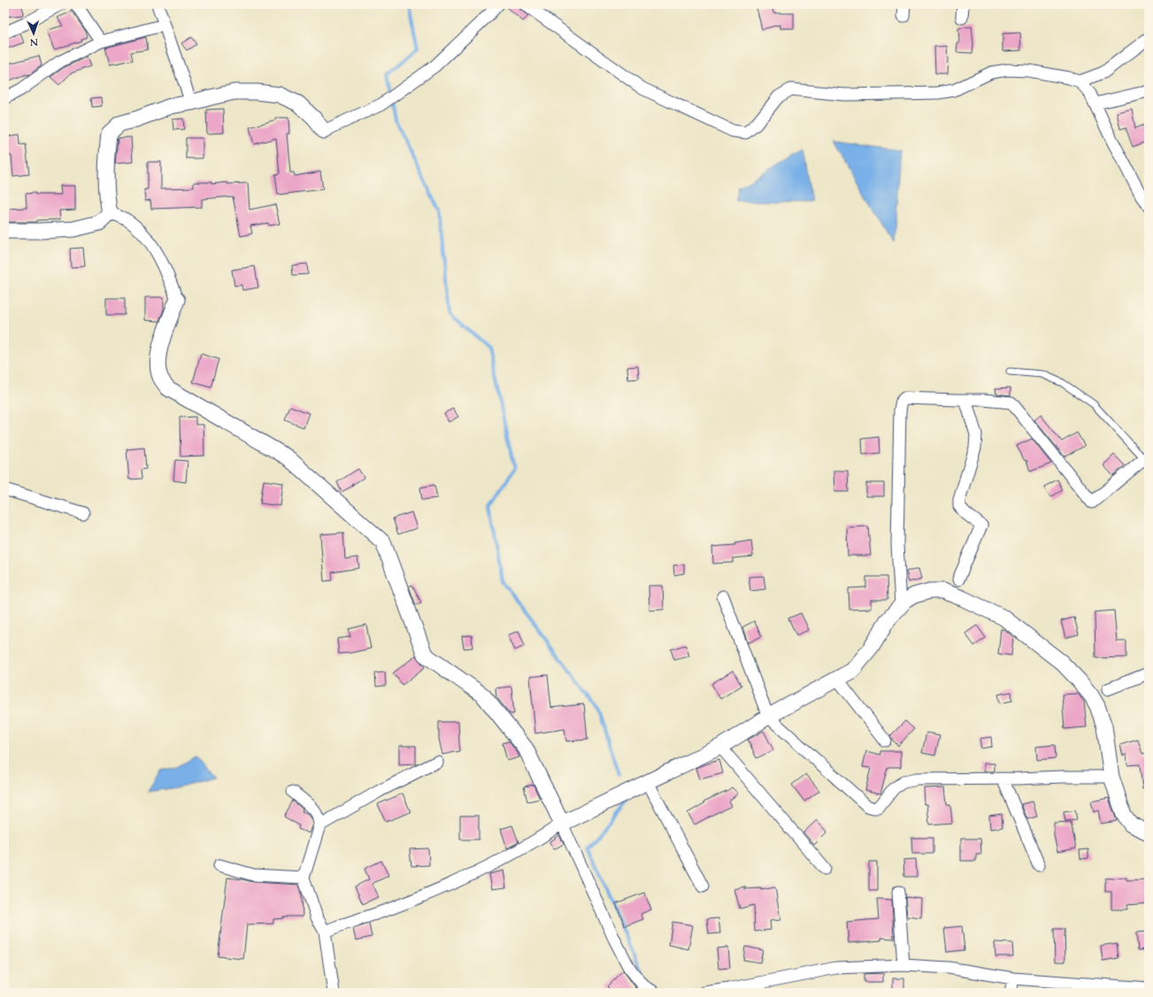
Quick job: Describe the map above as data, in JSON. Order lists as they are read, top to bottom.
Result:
{
  "north": "bottom"
}
